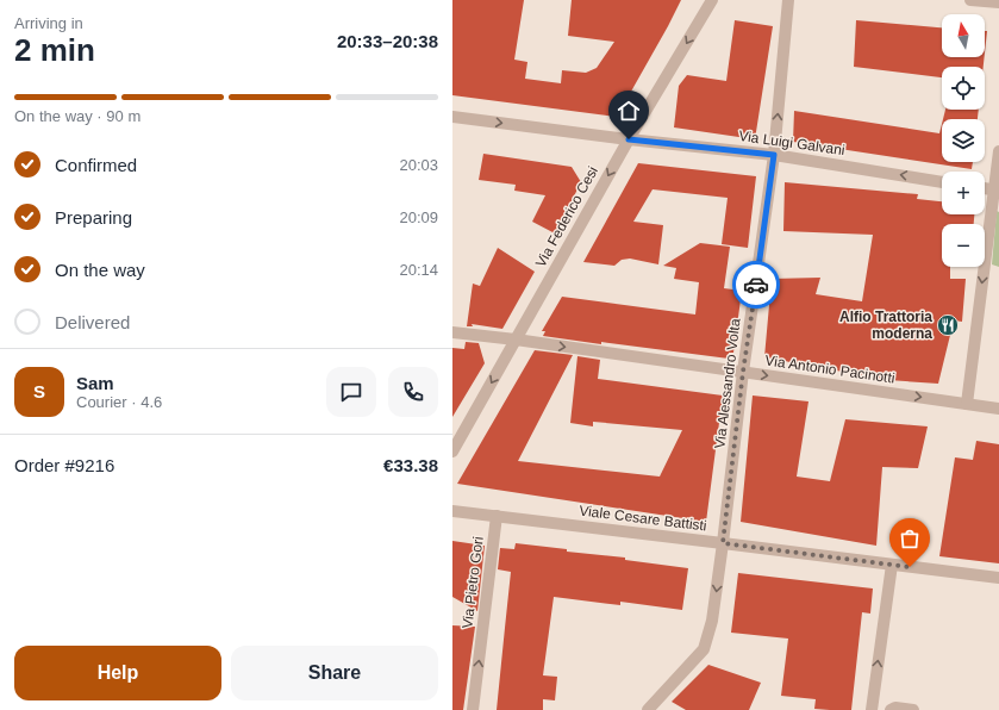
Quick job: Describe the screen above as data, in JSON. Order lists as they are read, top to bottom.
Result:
{
  "streets": {
    "street": [
      "Via Luigi Galvani",
      "Via Federico Cesi",
      "Via Antonio Pacinotti",
      "Via Alessandro Volta",
      "Viale Cesare Battisti",
      "Via Pietro Gori"
    ]
  },
  "crossings": [
    ["Via Luigi Galvani", "Via Federico Cesi"],
    ["Via Luigi Galvani", "Via Alessandro Volta"],
    ["Via Federico Cesi", "Via Antonio Pacinotti"],
    ["Via Antonio Pacinotti", "Via Alessandro Volta"],
    ["Via Alessandro Volta", "Viale Cesare Battisti"],
    ["Viale Cesare Battisti", "Via Pietro Gori"]
  ],
  "one_way": ["Via Federico Cesi", "Via Antonio Pacinotti", "Via Pietro Gori"],
  "places": {
    "restaurant": ["Alfio Trattoria moderna"]
  },
  "north": "top",
  "page": {
    "heading": ["2 min", "Arriving in", "20:33–20:38"],
    "panel": [
      "Sam",
      "Courier · 4.6",
      "Order #9216",
      "€33.38"
    ],
    "map_buttons": ["+", "−"],
    "bar": "On the way · 90 m",
    "list": [
      ["Confirmed", "20:03"],
      ["Preparing", "20:09"],
      ["On the way", "20:14"],
      "Delivered"
    ],
    "round": "S",
    "buttons": ["Help", "Share"]
  }
}
